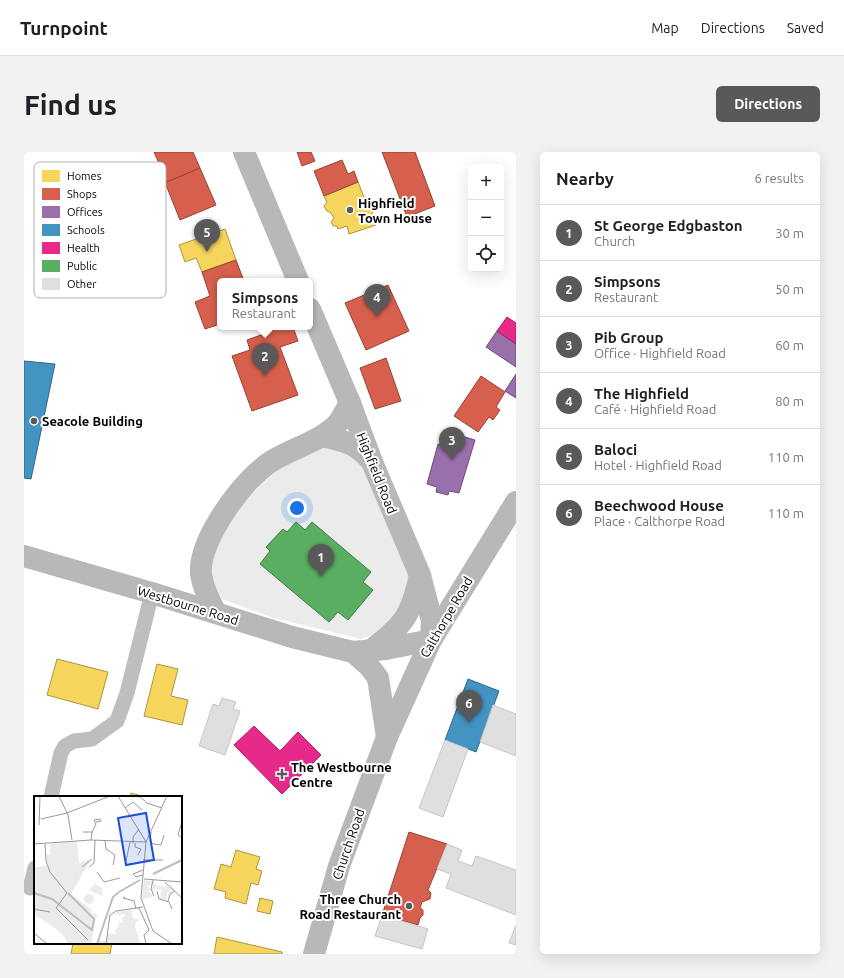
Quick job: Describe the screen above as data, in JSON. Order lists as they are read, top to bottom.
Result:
{
  "streets": {
    "main road": [
      "Highfield Road",
      "Westbourne Road",
      "Calthorpe Road",
      "Church Road"
    ]
  },
  "crossings": [
    ["Highfield Road", "Calthorpe Road"],
    ["Calthorpe Road", "Church Road"]
  ],
  "places": {
    "other": ["Highfield Town House", "Seacole Building", "Three Church Road Restaurant"],
    "health": ["The Westbourne Centre"]
  },
  "legend": [
    "Homes",
    "Shops",
    "Offices",
    "Schools",
    "Health",
    "Public",
    "Other"
  ],
  "page": {
    "header": "Turnpoint",
    "nav": ["Map", "Directions", "Saved"],
    "buttons": "Directions",
    "title": "Find us",
    "heading": ["Nearby", "6 results"],
    "map_buttons": ["+", "−"],
    "list": [
      {
        "mark": "1",
        "name": "St George Edgbaston",
        "note": "Church",
        "value": "30 m"
      },
      {
        "mark": "2",
        "name": "Simpsons",
        "note": "Restaurant",
        "value": "50 m"
      },
      {
        "mark": "3",
        "name": "Pib Group",
        "note": "Office · Highfield Road",
        "value": "60 m"
      },
      {
        "mark": "4",
        "name": "The Highfield",
        "note": "Café · Highfield Road",
        "value": "80 m"
      },
      {
        "mark": "5",
        "name": "Baloci",
        "note": "Hotel · Highfield Road",
        "value": "110 m"
      },
      {
        "mark": "6",
        "name": "Beechwood House",
        "note": "Place · Calthorpe Road",
        "value": "110 m"
      }
    ],
    "pins": [
      "5",
      "4",
      "2",
      "3",
      "1",
      "6"
    ],
    "popup": ["Simpsons", "Restaurant"]
  }
}
